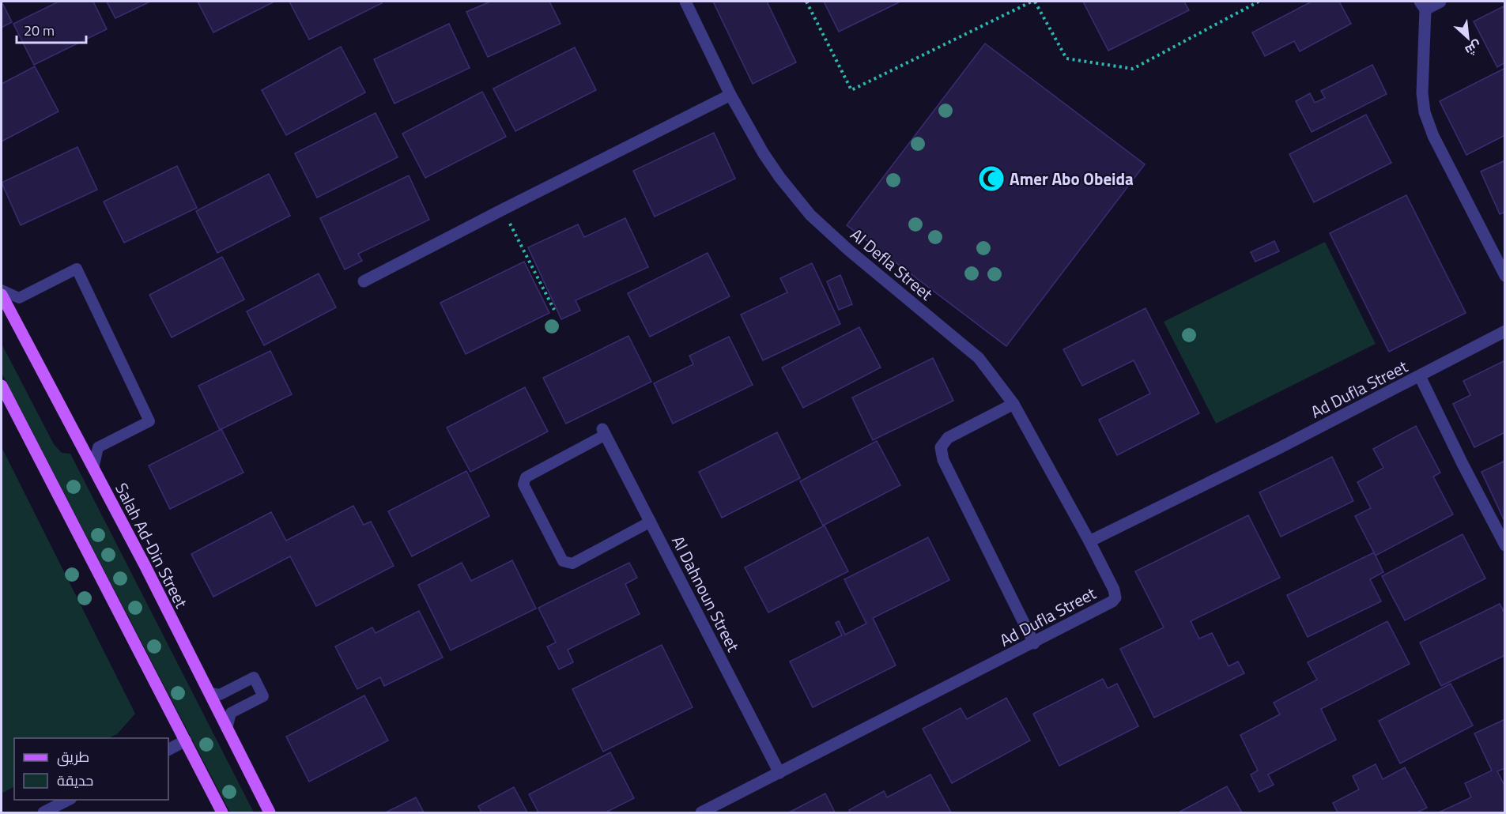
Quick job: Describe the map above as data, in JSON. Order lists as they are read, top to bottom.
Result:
{
  "streets": {
    "main road": ["Salah Ad-Din Street"],
    "street": ["Al Defla Street", "Ad Dufla Street", "Al Dahnoun Street"]
  },
  "crossings": [
    ["Al Defla Street", "Ad Dufla Street"],
    ["Ad Dufla Street", "Al Dahnoun Street"]
  ],
  "places": {
    "mosque": ["Amer Abo Obeida"]
  },
  "legend": ["طريق", "حديقة"],
  "scale_bar": "20 m",
  "north": "bottom right"
}
